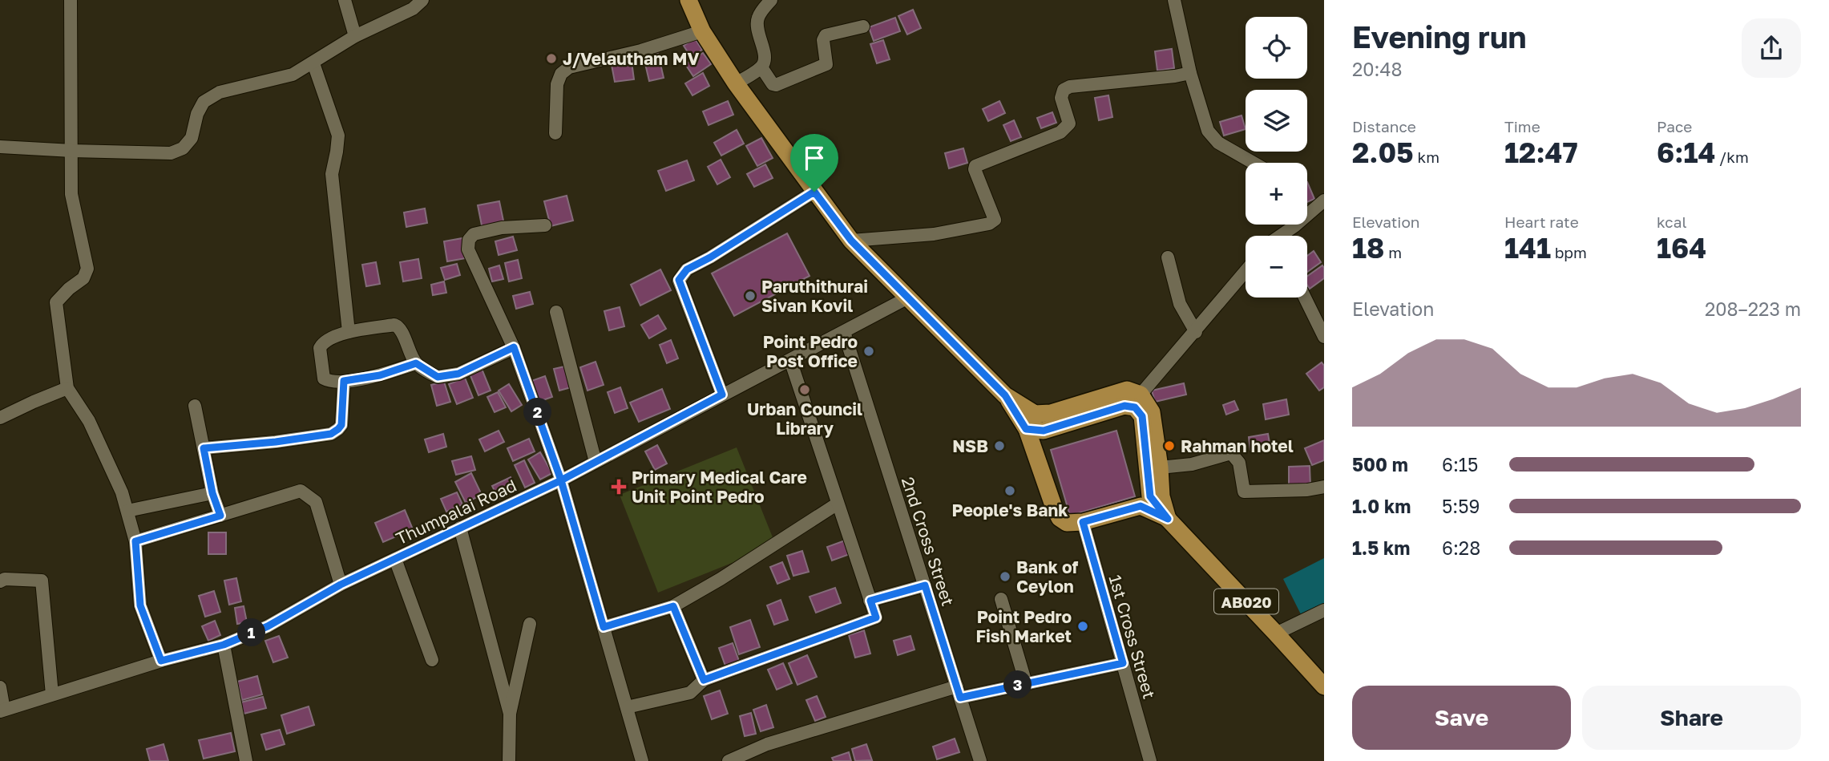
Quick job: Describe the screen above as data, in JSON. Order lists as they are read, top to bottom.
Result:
{
  "streets": {
    "main road": ["AB020"],
    "street": ["Thumpalai Road", "2nd Cross Street", "1st Cross Street"]
  },
  "crossings": [
    ["Thumpalai Road", "2nd Cross Street"],
    ["AB020", "1st Cross Street"]
  ],
  "places": {
    "other": [
      "J/Velautham MV",
      "Paruthithurai Sivan Kovil",
      "Point Pedro Post Office",
      "Urban Council Library",
      "NSB",
      "Rahman hotel",
      "People's Bank",
      "Bank of Ceylon",
      "Point Pedro Fish Market"
    ],
    "health": ["Primary Medical Care Unit Point Pedro"]
  },
  "page": {
    "heading": ["Evening run", "20:48"],
    "map_buttons": ["+", "−"],
    "stats": [
      ["Distance", "2.05 km"],
      ["Time", "12:47"],
      ["Pace", "6:14 /km"],
      ["Elevation", "18 m"],
      ["Heart rate", "141 bpm"],
      ["kcal", "164"]
    ],
    "chart": ["Elevation", "208–223 m"],
    "pins": ["2", "1", "3"],
    "list": [
      {
        "name": "500 m",
        "note": "6:15"
      },
      {
        "name": "1.0 km",
        "note": "5:59"
      },
      {
        "name": "1.5 km",
        "note": "6:28"
      }
    ],
    "buttons": ["Save", "Share"]
  }
}
